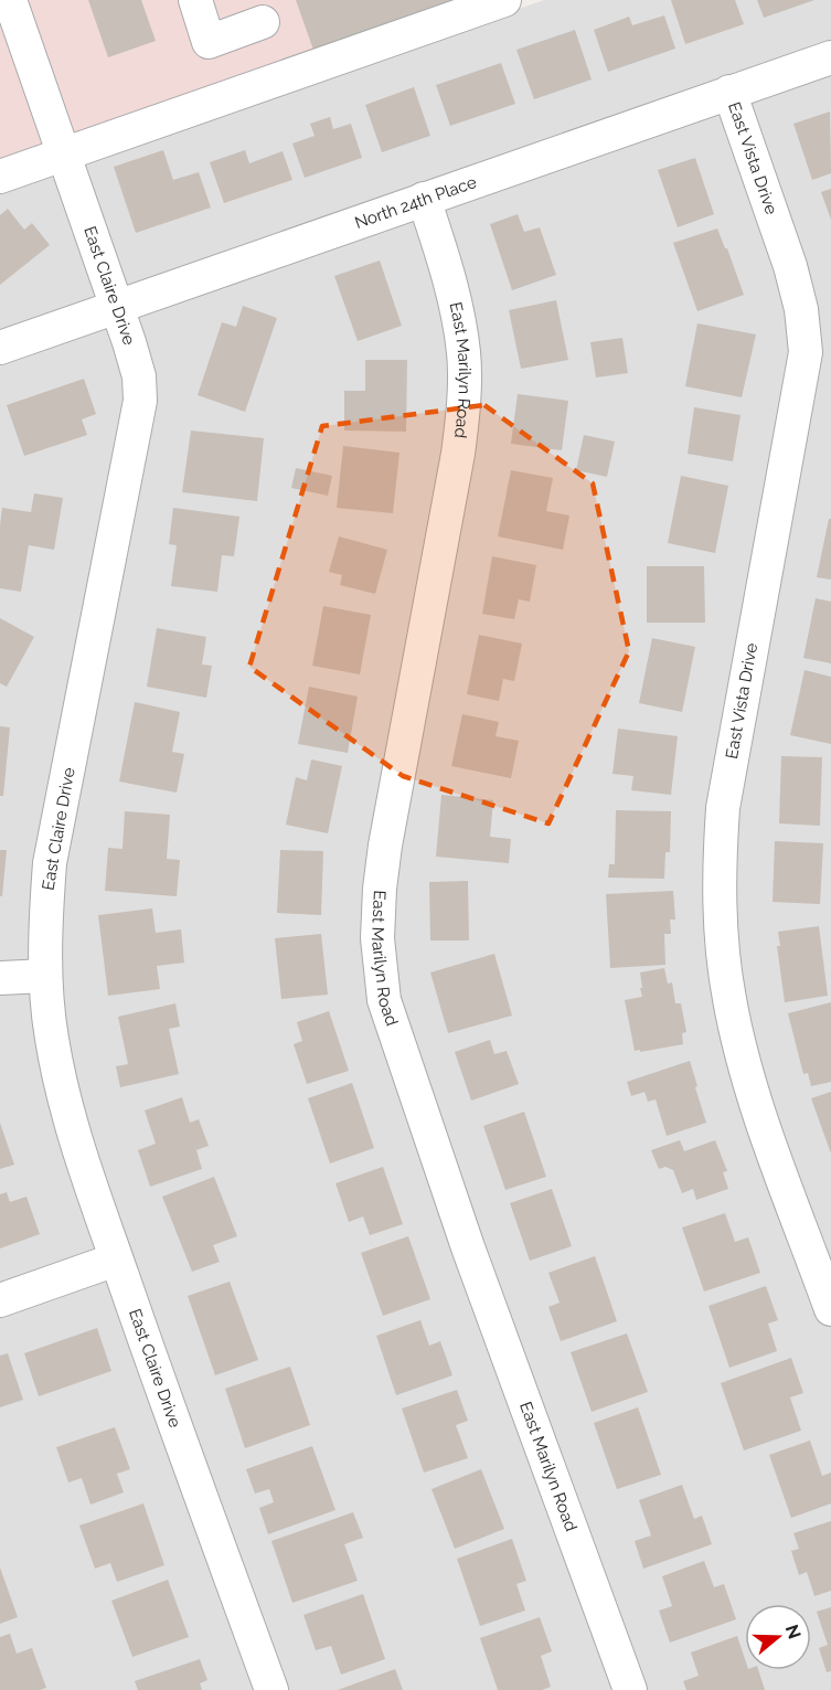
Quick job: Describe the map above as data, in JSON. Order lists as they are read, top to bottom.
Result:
{
  "streets": {
    "street": [
      "East Vista Drive",
      "North 24th Place",
      "East Claire Drive",
      "East Marilyn Road"
    ]
  },
  "crossings": [
    ["East Vista Drive", "North 24th Place"],
    ["North 24th Place", "East Claire Drive"],
    ["North 24th Place", "East Marilyn Road"]
  ],
  "north": "right"
}
